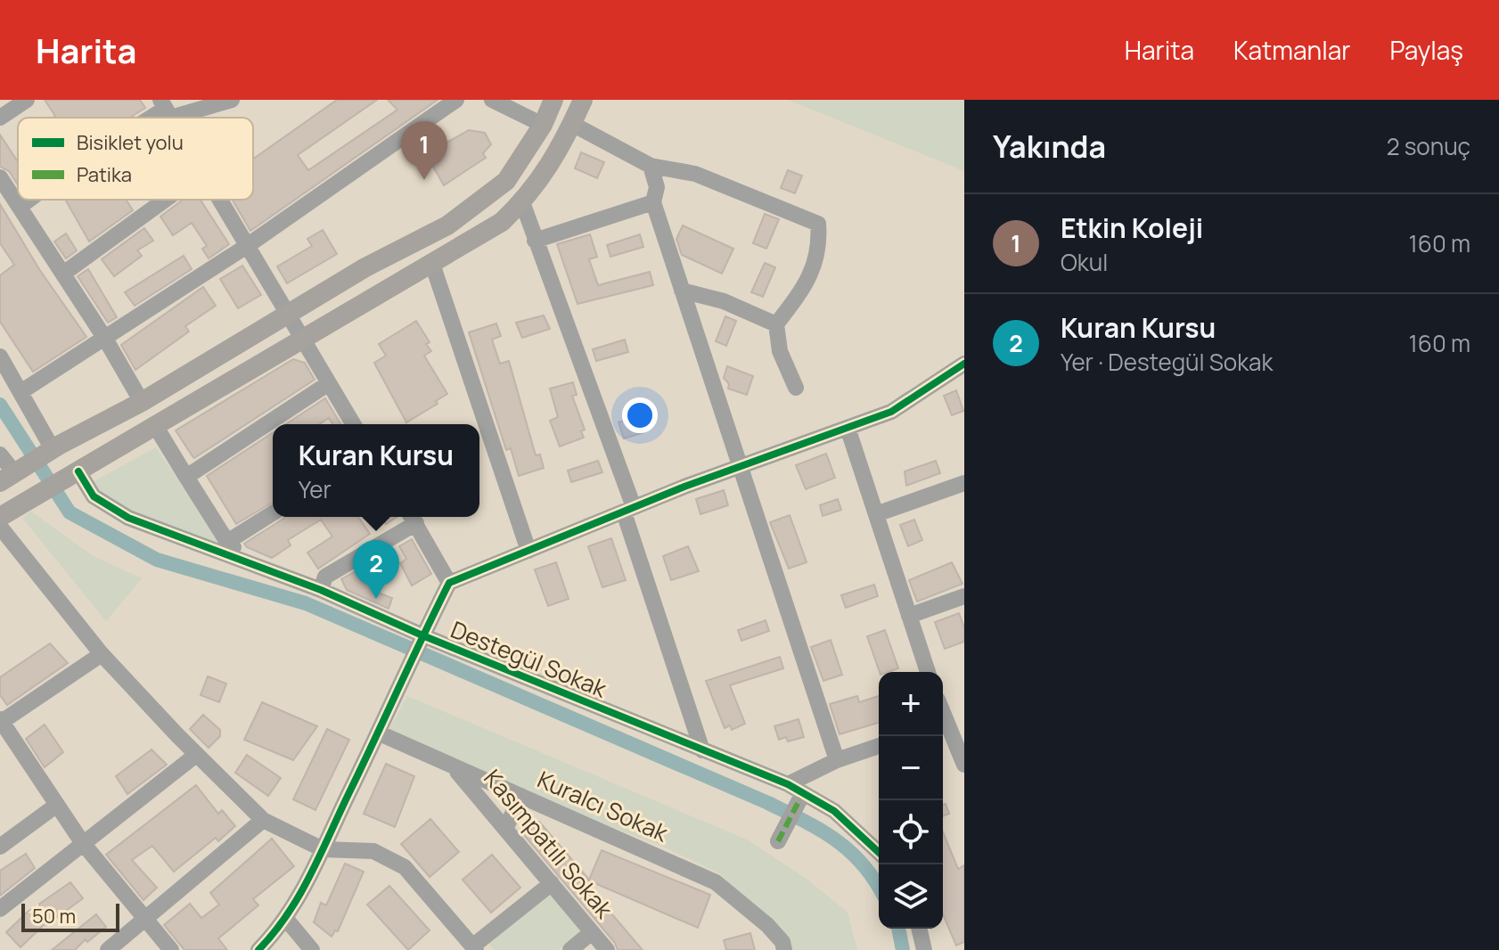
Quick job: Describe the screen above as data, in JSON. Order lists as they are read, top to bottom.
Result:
{
  "streets": {
    "street": ["Destegül Sokak", "Kuralcı Sokak", "Kasımpatılı Sokak"]
  },
  "crossings": [
    ["Kuralcı Sokak", "Kasımpatılı Sokak"]
  ],
  "legend": ["Bisiklet yolu", "Patika"],
  "scale_bar": "50 m",
  "page": {
    "header": "Harita",
    "nav": ["Harita", "Katmanlar", "Paylaş"],
    "heading": ["Yakında", "2 sonuç"],
    "pins": ["1", "2"],
    "list": [
      {
        "mark": "1",
        "name": "Etkin Koleji",
        "note": "Okul",
        "value": "160 m"
      },
      {
        "mark": "2",
        "name": "Kuran Kursu",
        "note": "Yer · Destegül Sokak",
        "value": "160 m"
      }
    ],
    "popup": ["Kuran Kursu", "Yer"],
    "map_buttons": ["+", "−"],
    "scale": "50 m"
  }
}
